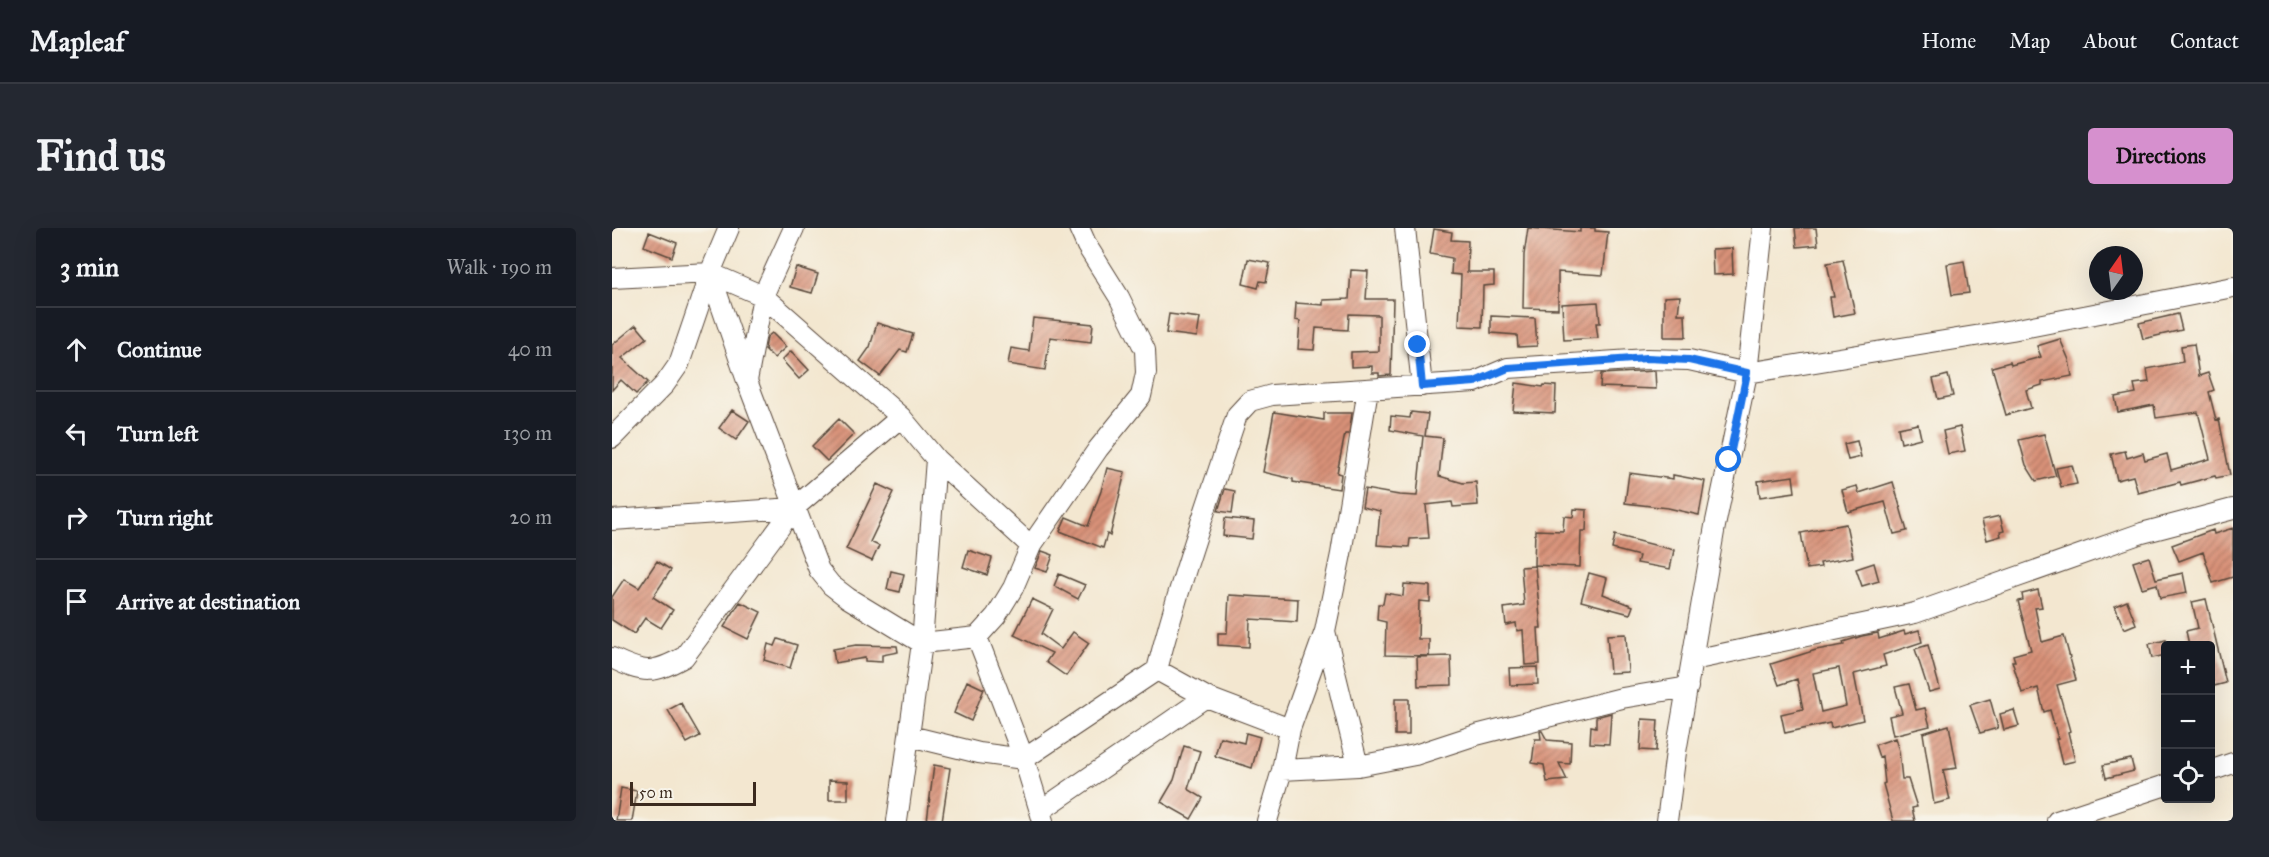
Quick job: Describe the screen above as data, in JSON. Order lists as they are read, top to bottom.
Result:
{
  "scale_bar": "50 m",
  "north": "top",
  "page": {
    "header": "Mapleaf",
    "nav": [
      "Home",
      "Map",
      "About",
      "Contact"
    ],
    "buttons": "Directions",
    "title": "Find us",
    "heading": ["3 min", "Walk · 190 m"],
    "list": [
      ["Continue", "40 m"],
      ["Turn left", "130 m"],
      ["Turn right", "20 m"],
      "Arrive at destination"
    ],
    "map_buttons": ["+", "−"],
    "scale": "50 m"
  }
}
